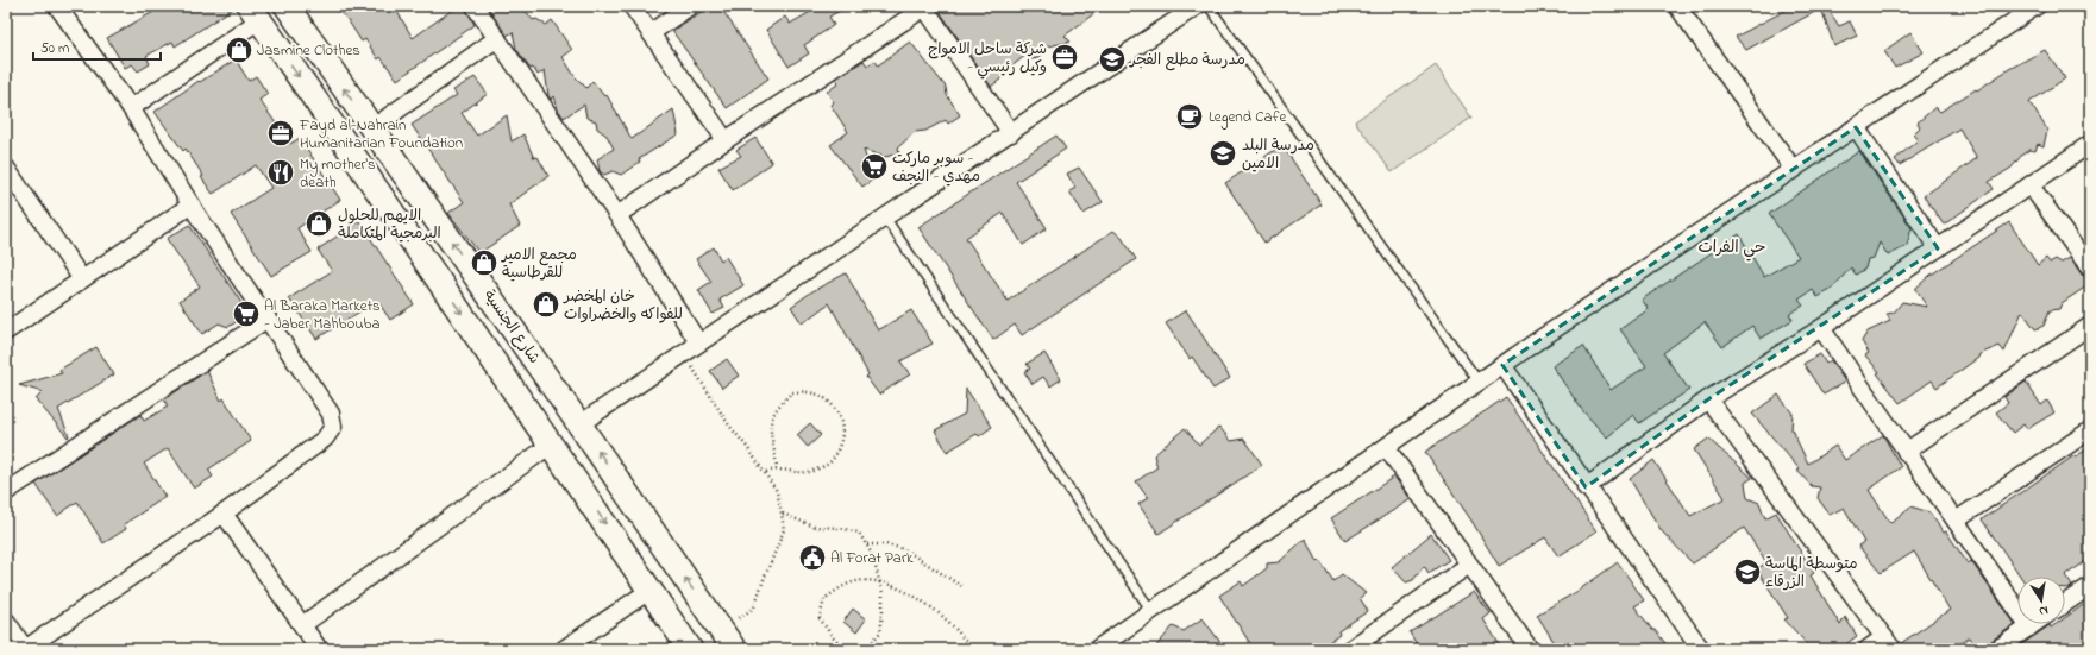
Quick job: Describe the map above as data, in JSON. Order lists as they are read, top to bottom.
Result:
{
  "streets": {
    "main road": ["شارع الجنسية"]
  },
  "districts": ["حي الفرات"],
  "places": {
    "shop": [
      "Jasmine Clothes",
      "الايهم للحلول البرمجية المتكاملة",
      "مجمع الامير للقرطاسية",
      "خان المخضر للفواكه والخضراوات"
    ],
    "office": ["شركة ساحل الامواج - وكيل رئيسي", "Fayd al-Nahrain Humanitarian Foundation"],
    "school or university": ["مدرسة مطلع الفجر", "مدرسة البلد الامين", "متوسطة الماسة الزرقاء"],
    "cafe": ["Legend Cafe"],
    "supermarket": ["سوبر ماركت - مهدي - النجف", "Al Baraka Markets - Jaber Mahbouba"],
    "restaurant": ["My mother's death"],
    "public building": ["Al Forat Park"]
  },
  "scale_bar": "50 m",
  "north": "bottom"
}
